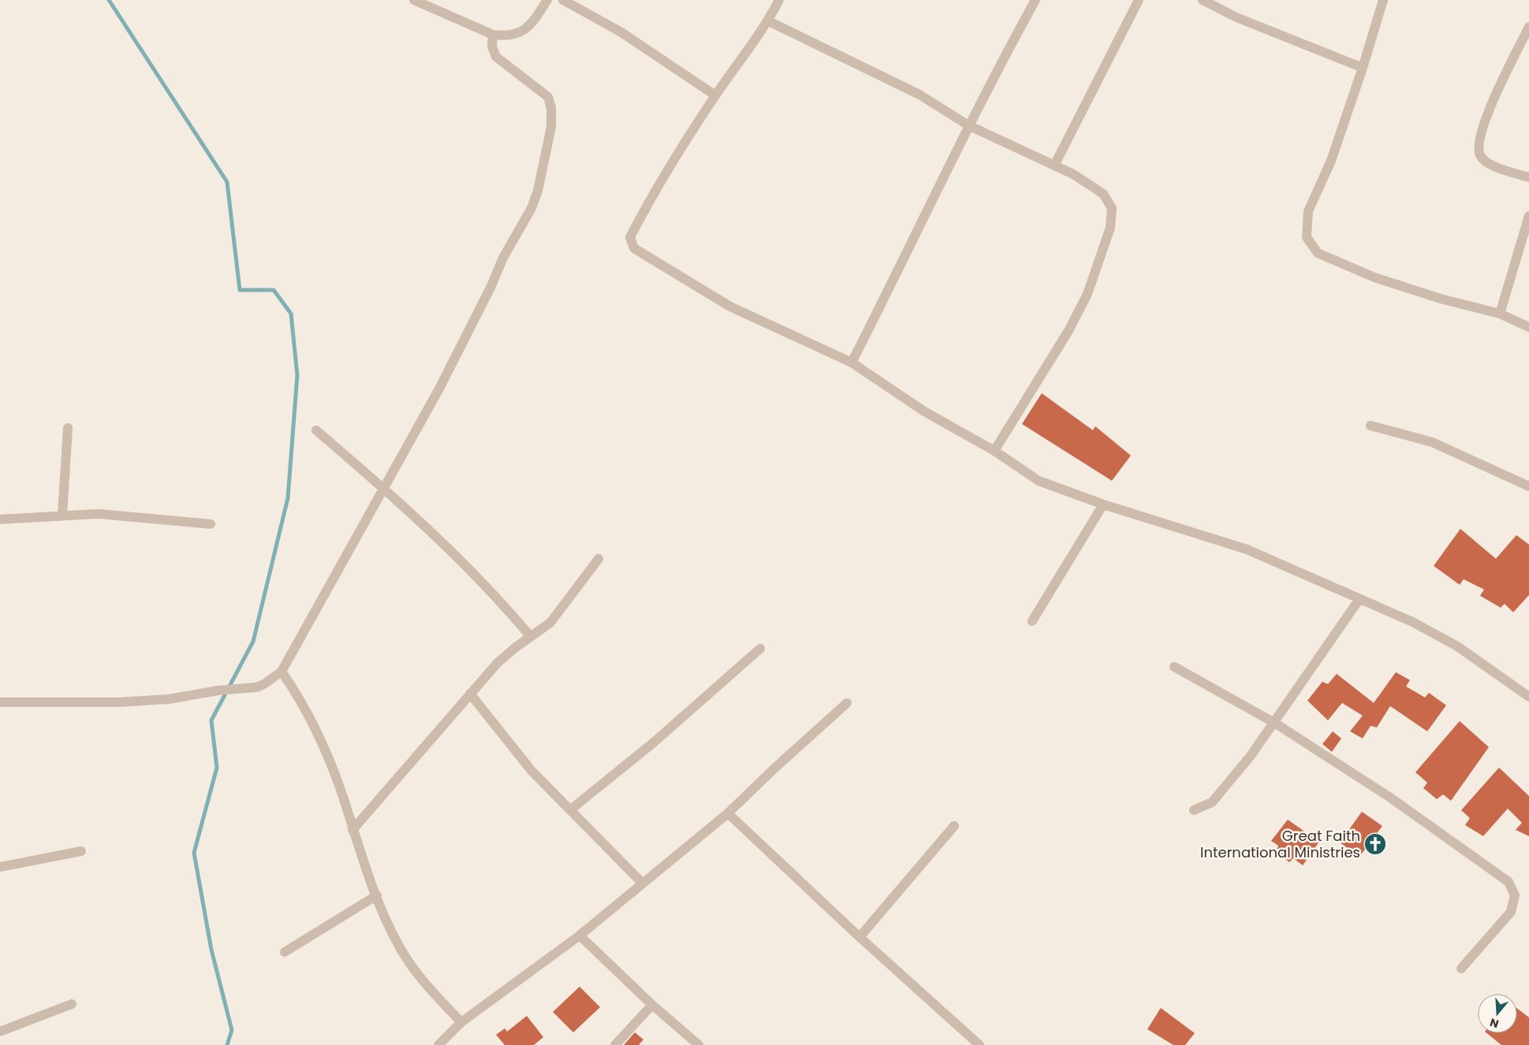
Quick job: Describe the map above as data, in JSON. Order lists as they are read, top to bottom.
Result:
{
  "places": {
    "church": ["Great Faith International Ministries"]
  },
  "north": "bottom"
}
